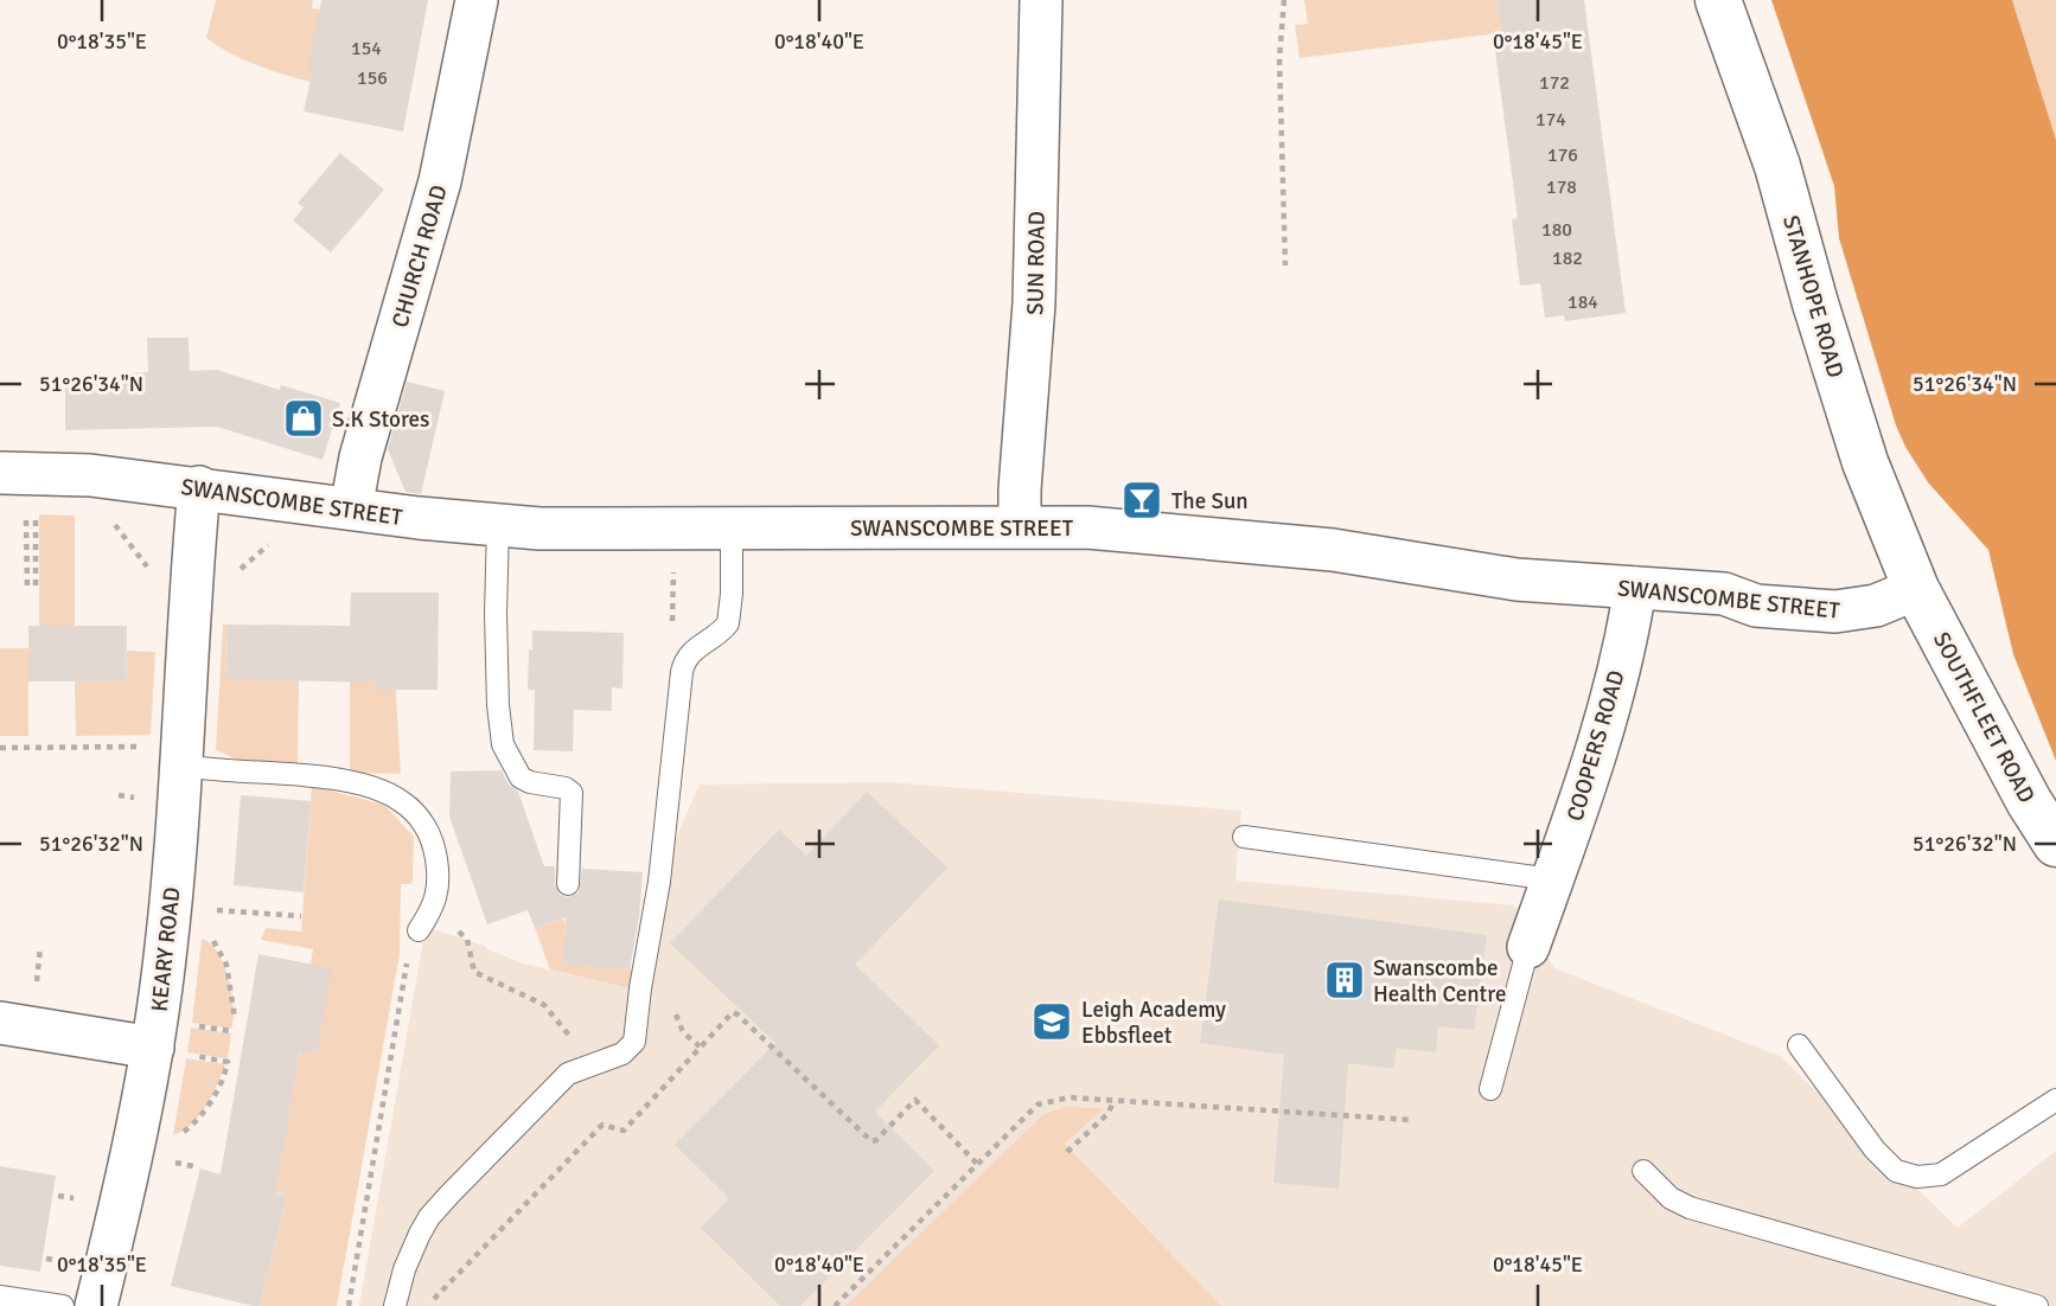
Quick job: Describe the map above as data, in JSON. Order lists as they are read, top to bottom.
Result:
{
  "streets": {
    "main road": ["STANHOPE ROAD", "SOUTHFLEET ROAD"],
    "street": [
      "CHURCH ROAD",
      "SUN ROAD",
      "SWANSCOMBE STREET",
      "COOPERS ROAD",
      "KEARY ROAD"
    ]
  },
  "crossings": [
    ["CHURCH ROAD", "SWANSCOMBE STREET"],
    ["SUN ROAD", "SWANSCOMBE STREET"],
    ["STANHOPE ROAD", "SWANSCOMBE STREET"],
    ["STANHOPE ROAD", "SOUTHFLEET ROAD"],
    ["SWANSCOMBE STREET", "SOUTHFLEET ROAD"],
    ["SWANSCOMBE STREET", "COOPERS ROAD"],
    ["SWANSCOMBE STREET", "KEARY ROAD"]
  ],
  "places": {
    "shop": ["S.K Stores"],
    "bar": ["The Sun"],
    "building": ["Swanscombe Health Centre"],
    "school or university": ["Leigh Academy Ebbsfleet"]
  },
  "house_numbers": [
    "154",
    "156",
    "172",
    "174",
    "176",
    "178",
    "180",
    "182",
    "184"
  ],
  "coordinates": [
    "0°18'35\"E",
    "0°18'40\"E",
    "0°18'45\"E",
    "51°26'34\"N",
    "51°26'32\"N"
  ]
}
